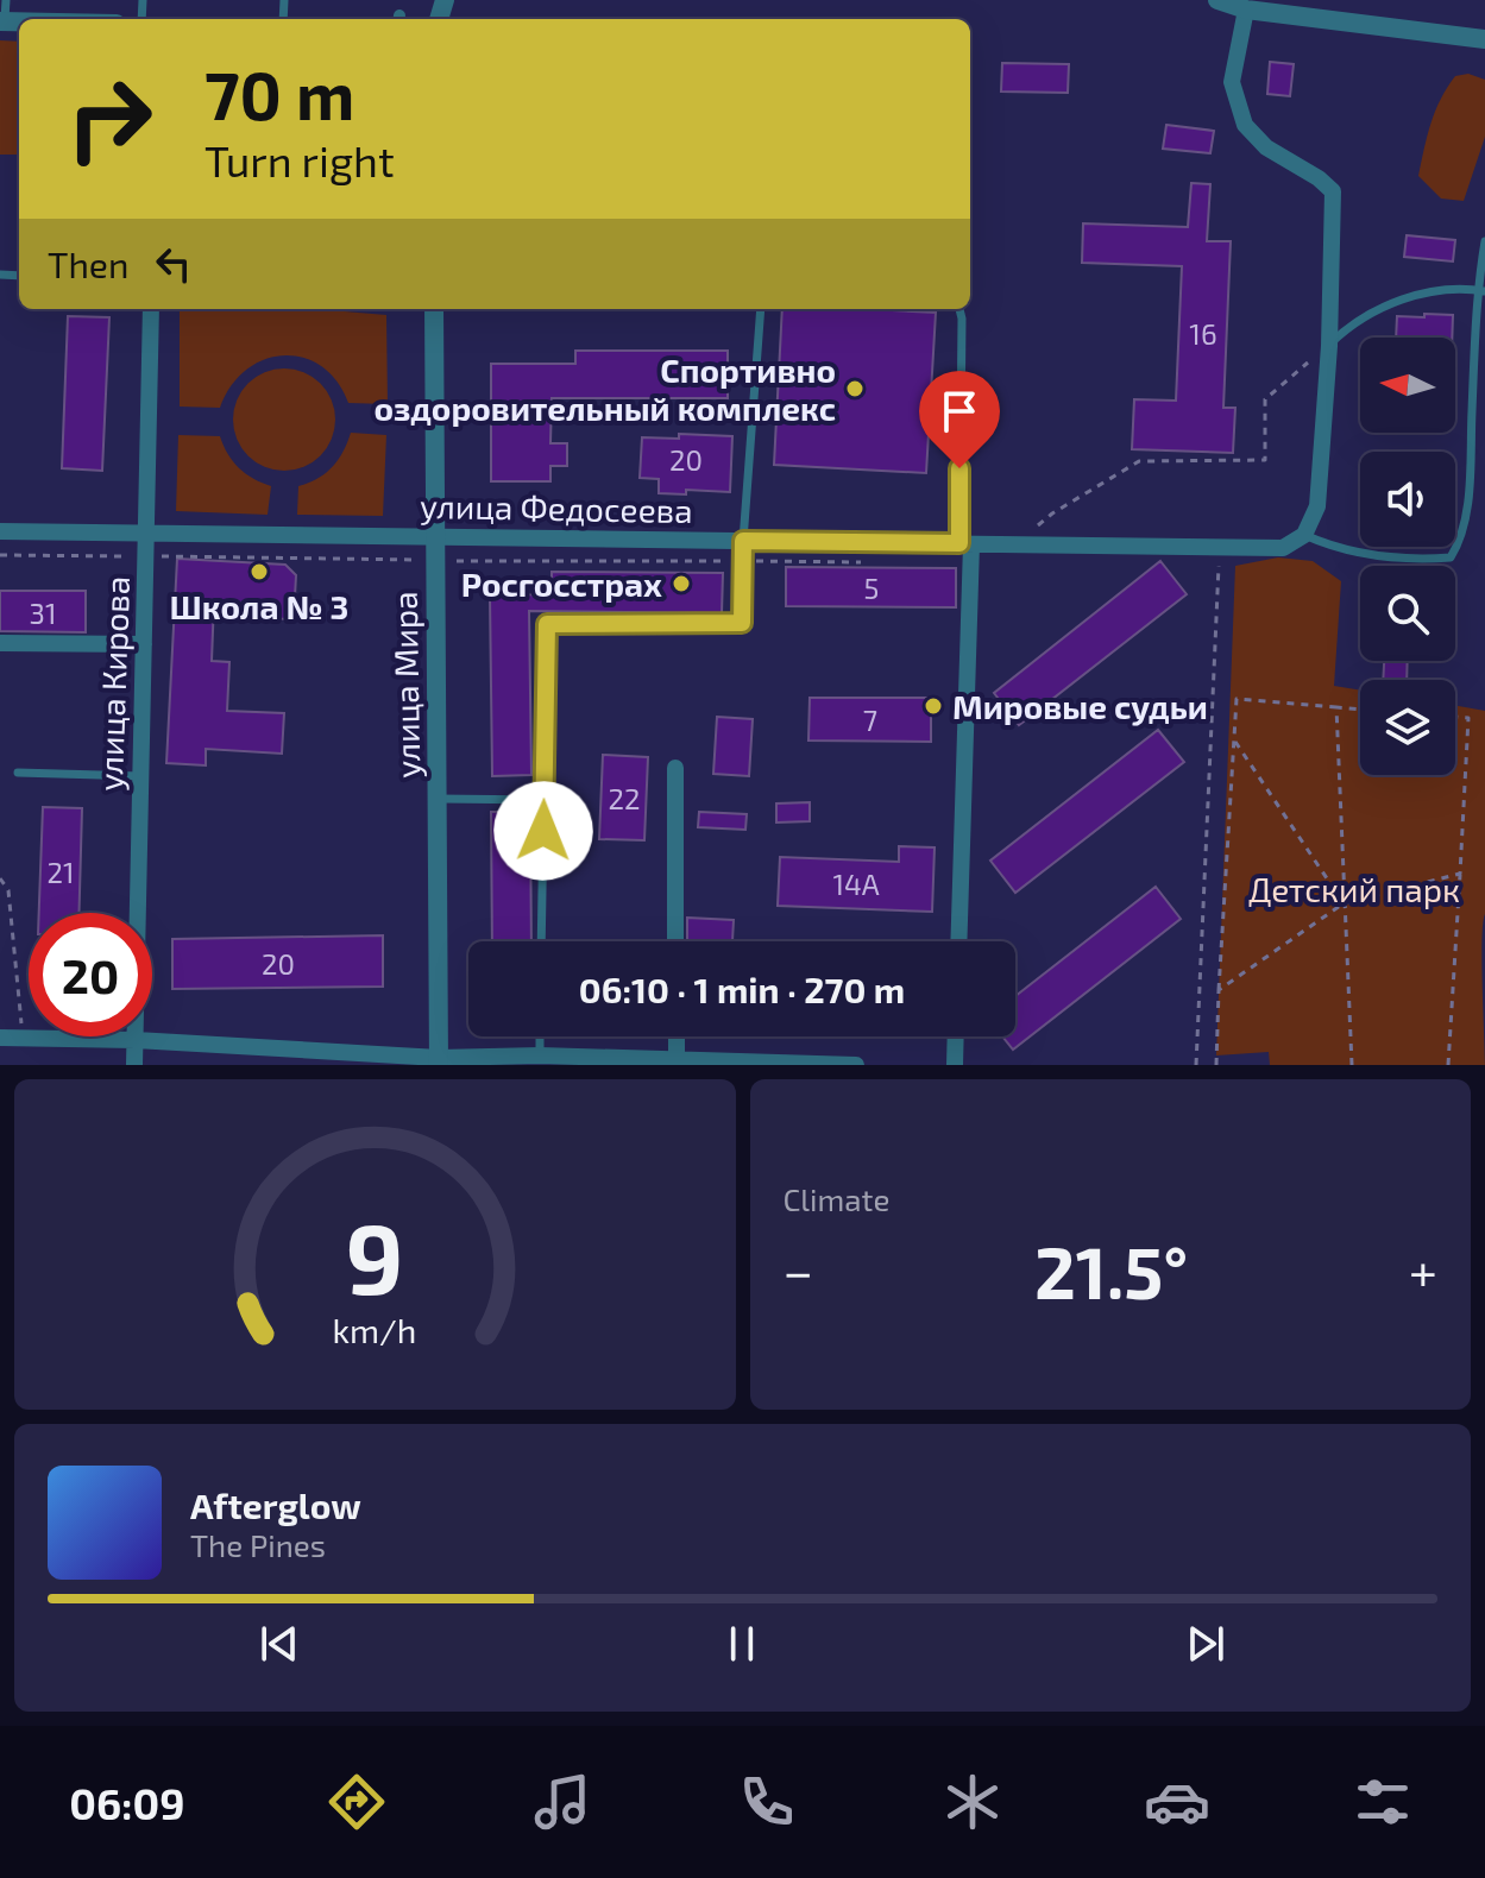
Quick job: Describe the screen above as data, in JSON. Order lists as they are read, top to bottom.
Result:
{
  "streets": {
    "street": ["улица Федосеева", "улица Кирова", "улица Мира"]
  },
  "crossings": [
    ["улица Федосеева", "улица Кирова"],
    ["улица Федосеева", "улица Мира"]
  ],
  "parks": ["Детский парк"],
  "places": [
    "Спортивно оздоровительный комплекс",
    "Школа № 3",
    "Росгосстрах",
    "Мировые судьи"
  ],
  "house_numbers": [
    "16",
    "20",
    "5",
    "31",
    "7",
    "22",
    "21",
    "14А",
    "20"
  ],
  "north": "left",
  "page": {
    "turn": ["70 m", "Turn right"],
    "then": "Then",
    "limit": "20",
    "trip": "06:10 · 1 min · 270 m",
    "tile": "Climate",
    "heat": ["−", "21.5°", "+"],
    "song": ["Afterglow", "The Pines"],
    "tabs": "06:09",
    "gauge": ["9", "km/h"]
  }
}
